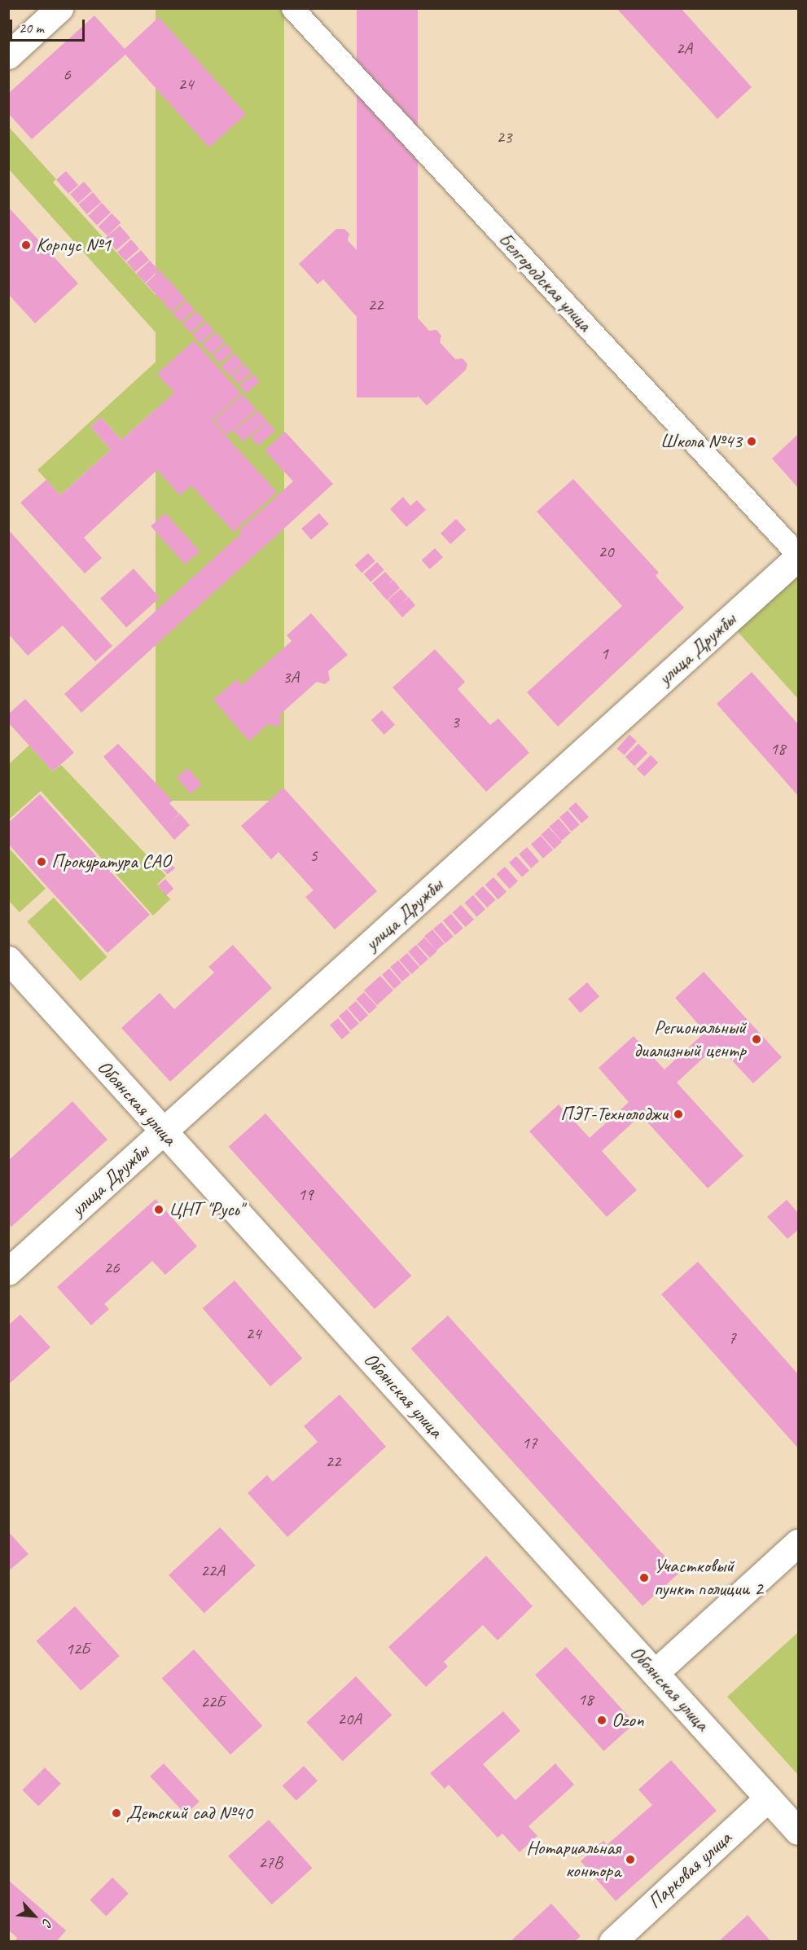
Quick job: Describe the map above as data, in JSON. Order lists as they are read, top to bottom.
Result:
{
  "streets": {
    "street": [
      "Белгородская улица",
      "улица Дружбы",
      "Обоянская улица",
      "Парковая улица"
    ]
  },
  "crossings": [
    ["Белгородская улица", "улица Дружбы"],
    ["улица Дружбы", "Обоянская улица"],
    ["Обоянская улица", "Парковая улица"]
  ],
  "places": [
    "Корпус №1",
    "Школа №43",
    "Прокуратура САО",
    "Региональный диализный центр",
    "ПЭТ-Технолоджи",
    "ЦНТ \"Русь\"",
    "Участковый пункт полиции 2",
    "Ozon",
    "Детский сад №40",
    "Нотариальная контора"
  ],
  "house_numbers": [
    "2А",
    "6",
    "24",
    "23",
    "22",
    "20",
    "1",
    "3А",
    "3",
    "18",
    "5",
    "19",
    "26",
    "24",
    "7",
    "17",
    "22",
    "22А",
    "12Б",
    "18",
    "22Б",
    "20А",
    "27В"
  ],
  "scale_bar": "20 m",
  "north": "bottom right"
}
